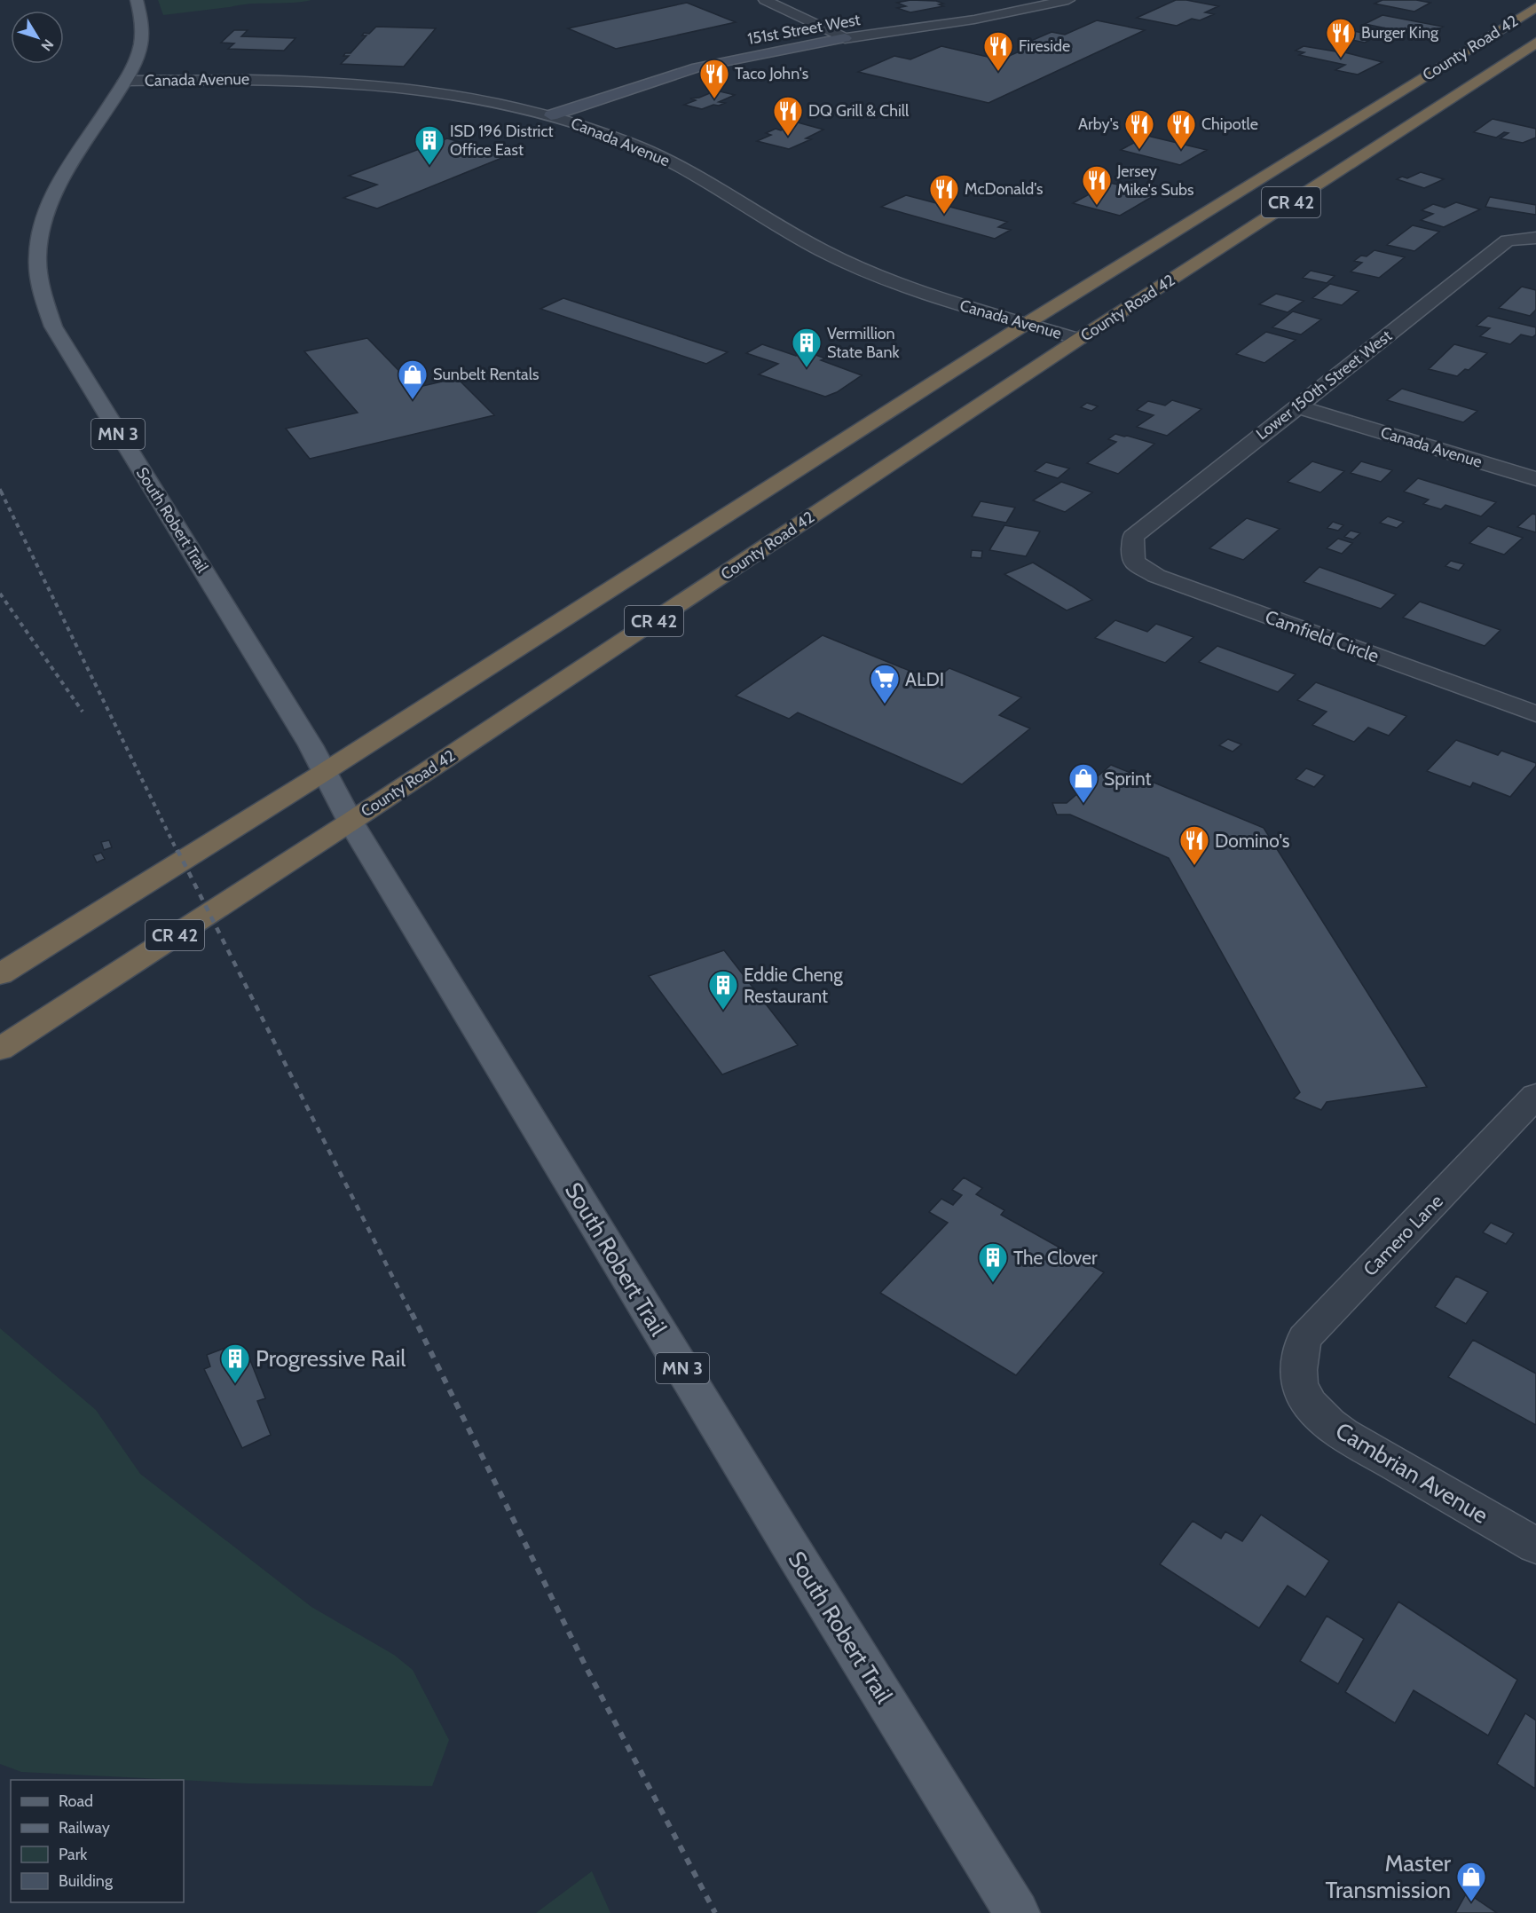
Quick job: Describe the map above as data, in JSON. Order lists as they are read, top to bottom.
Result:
{
  "streets": {
    "highway": ["County Road 42", "CR 42"],
    "main road": ["MN 3", "South Robert Trail"],
    "street": [
      "151st Street West",
      "Canada Avenue",
      "Lower 150th Street West",
      "Camfield Circle",
      "Camero Lane",
      "Cambrian Avenue"
    ]
  },
  "crossings": [
    ["151st Street West", "Canada Avenue"],
    ["County Road 42", "Canada Avenue"],
    ["County Road 42", "MN 3"],
    ["County Road 42", "South Robert Trail"],
    ["Canada Avenue", "Lower 150th Street West"],
    ["Canada Avenue", "South Robert Trail"],
    ["Lower 150th Street West", "Camfield Circle"],
    ["MN 3", "South Robert Trail"],
    ["Camero Lane", "Cambrian Avenue"]
  ],
  "places": {
    "restaurant": [
      "Burger King",
      "Fireside",
      "Taco John's",
      "DQ Grill & Chill",
      "Arby's",
      "Chipotle",
      "Jersey Mike's Subs",
      "McDonald's",
      "Domino's"
    ],
    "building": [
      "ISD 196 District Office East",
      "Vermillion State Bank",
      "Eddie Cheng Restaurant",
      "The Clover",
      "Progressive Rail"
    ],
    "shop": ["Sunbelt Rentals", "Sprint", "Master Transmission"],
    "supermarket": ["ALDI"]
  },
  "legend": [
    "Road",
    "Railway",
    "Park",
    "Building"
  ],
  "north": "bottom right"
}
